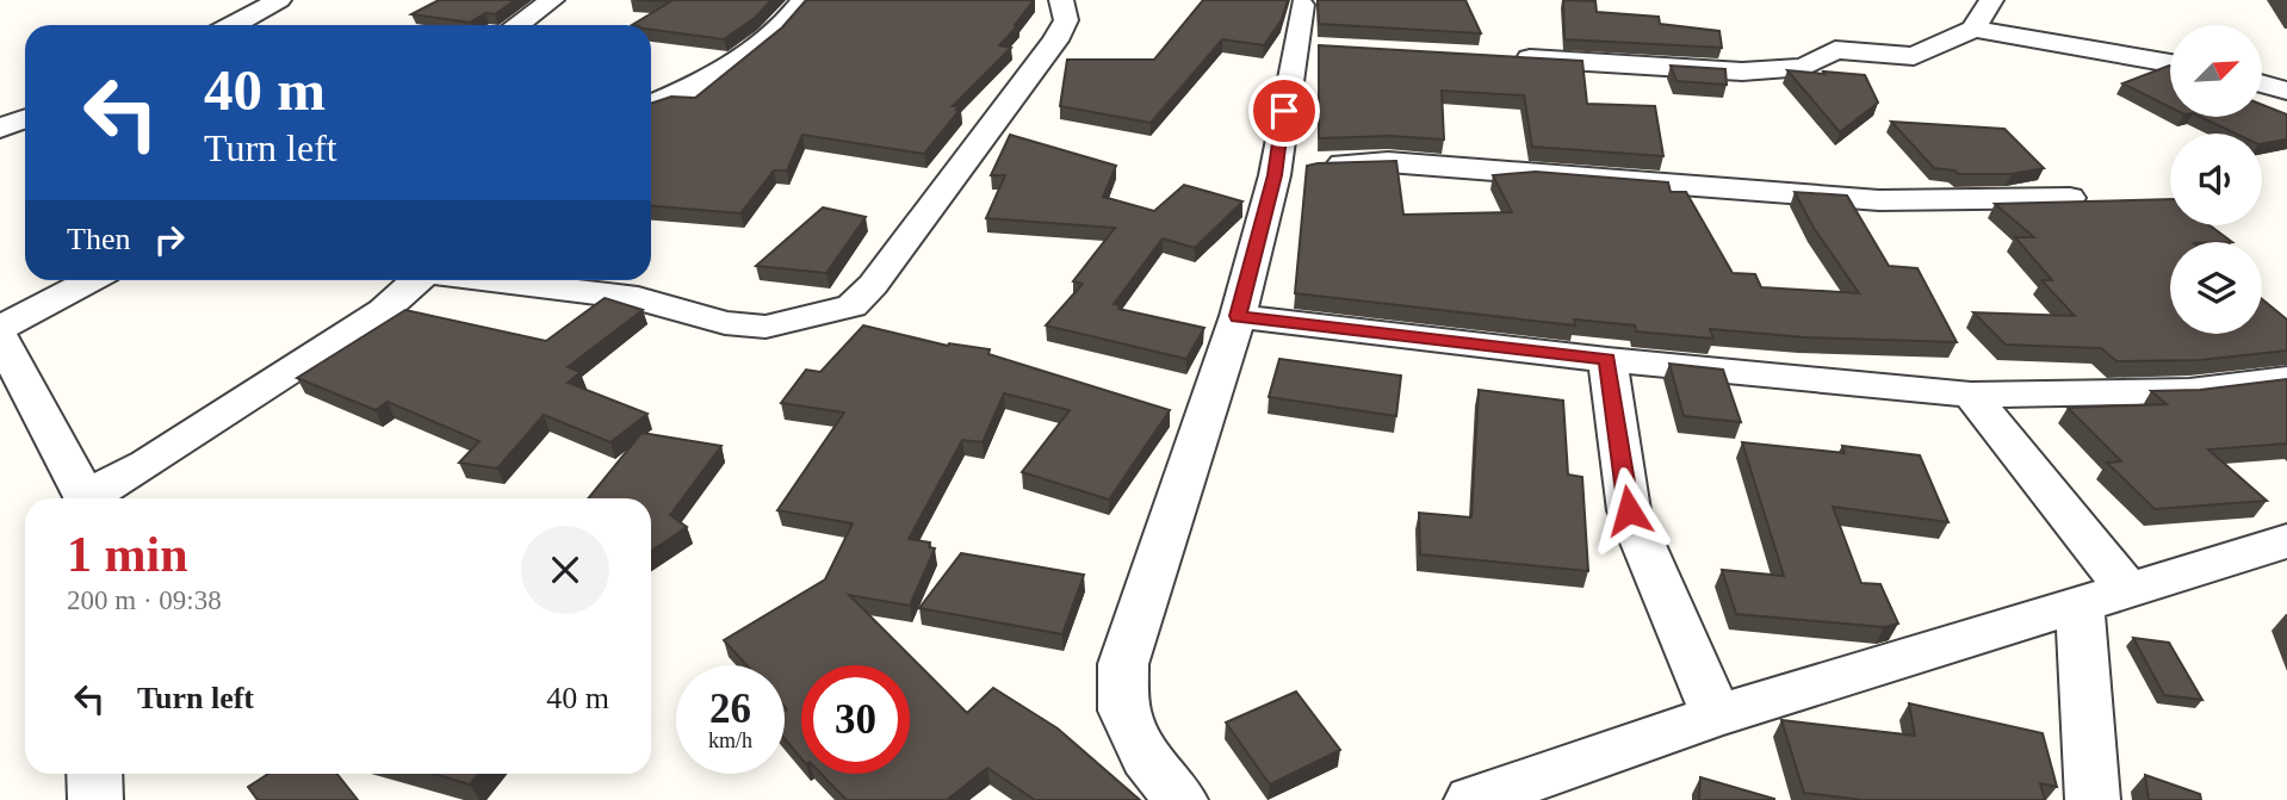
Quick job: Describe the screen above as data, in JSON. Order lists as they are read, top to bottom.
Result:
{
  "north": "top right",
  "page": {
    "turn": ["40 m", "Turn left"],
    "then": "Then",
    "heading": ["1 min", "200 m · 09:38"],
    "list": [
      {
        "name": "Turn left",
        "value": "40 m"
      }
    ],
    "speed": "26 km/h",
    "limit": "30"
  }
}
